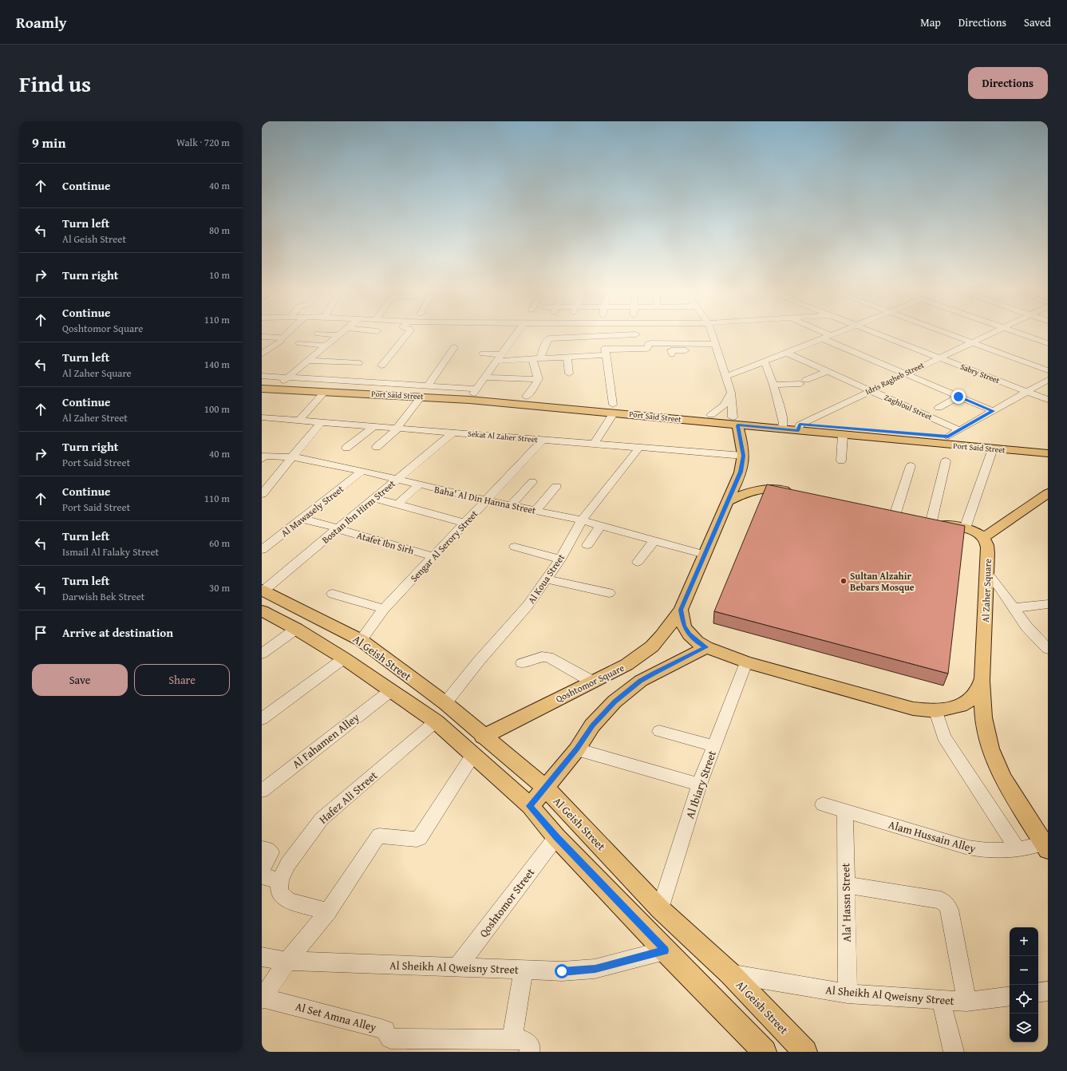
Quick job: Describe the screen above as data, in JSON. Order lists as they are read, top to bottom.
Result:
{
  "streets": {
    "main road": [
      "Port Said Street",
      "Al Zaher Square",
      "Al Geish Street",
      "Qoshtomor Square"
    ],
    "street": [
      "Sabry Street",
      "Idris Ragheb Street",
      "Zaghloul Street",
      "Sekat Al Zaher Street",
      "Baha' Al Din Hanna Street",
      "Al Mawasely Street",
      "Bostan Ibn Hirm Street",
      "Atafet Ibn Sirh",
      "Sengar Al Serory Street",
      "Al Koua Street",
      "Al Fahamen Alley",
      "Al Ibiary Street",
      "Hafez Ali Street",
      "Alam Hussain Alley",
      "Qoshtomor Street",
      "Ala' Hassn Street",
      "Al Sheikh Al Qweisny Street",
      "Al Set Amna Alley"
    ]
  },
  "crossings": [
    ["Sabry Street", "Idris Ragheb Street"],
    ["Idris Ragheb Street", "Port Said Street"],
    ["Idris Ragheb Street", "Zaghloul Street"],
    ["Sekat Al Zaher Street", "Bostan Ibn Hirm Street"],
    ["Sekat Al Zaher Street", "Sengar Al Serory Street"],
    ["Sekat Al Zaher Street", "Al Koua Street"],
    ["Baha' Al Din Hanna Street", "Al Mawasely Street"],
    ["Baha' Al Din Hanna Street", "Bostan Ibn Hirm Street"],
    ["Baha' Al Din Hanna Street", "Sengar Al Serory Street"],
    ["Baha' Al Din Hanna Street", "Al Koua Street"],
    ["Al Mawasely Street", "Atafet Ibn Sirh"],
    ["Bostan Ibn Hirm Street", "Atafet Ibn Sirh"],
    ["Bostan Ibn Hirm Street", "Al Geish Street"],
    ["Atafet Ibn Sirh", "Sengar Al Serory Street"],
    ["Sengar Al Serory Street", "Al Geish Street"],
    ["Al Koua Street", "Al Geish Street"],
    ["Al Zaher Square", "Qoshtomor Square"],
    ["Al Zaher Square", "Al Ibiary Street"],
    ["Al Geish Street", "Qoshtomor Square"],
    ["Al Geish Street", "Al Ibiary Street"],
    ["Al Geish Street", "Al Sheikh Al Qweisny Street"],
    ["Alam Hussain Alley", "Ala' Hassn Street"],
    ["Qoshtomor Street", "Al Sheikh Al Qweisny Street"],
    ["Ala' Hassn Street", "Al Sheikh Al Qweisny Street"]
  ],
  "places": ["Sultan Alzahir Bebars Mosque"],
  "page": {
    "header": "Roamly",
    "nav": ["Map", "Directions", "Saved"],
    "title": "Find us",
    "buttons": [
      "Directions",
      ["Save", "Share"]
    ],
    "heading": ["9 min", "Walk · 720 m"],
    "list": [
      ["Continue", "40 m"],
      ["Turn left", "Al Geish Street", "80 m"],
      ["Turn right", "10 m"],
      ["Continue", "Qoshtomor Square", "110 m"],
      ["Turn left", "Al Zaher Square", "140 m"],
      ["Continue", "Al Zaher Street", "100 m"],
      ["Turn right", "Port Said Street", "40 m"],
      ["Continue", "Port Said Street", "110 m"],
      ["Turn left", "Ismail Al Falaky Street", "60 m"],
      ["Turn left", "Darwish Bek Street", "30 m"],
      "Arrive at destination"
    ],
    "map_buttons": ["+", "−"]
  }
}
